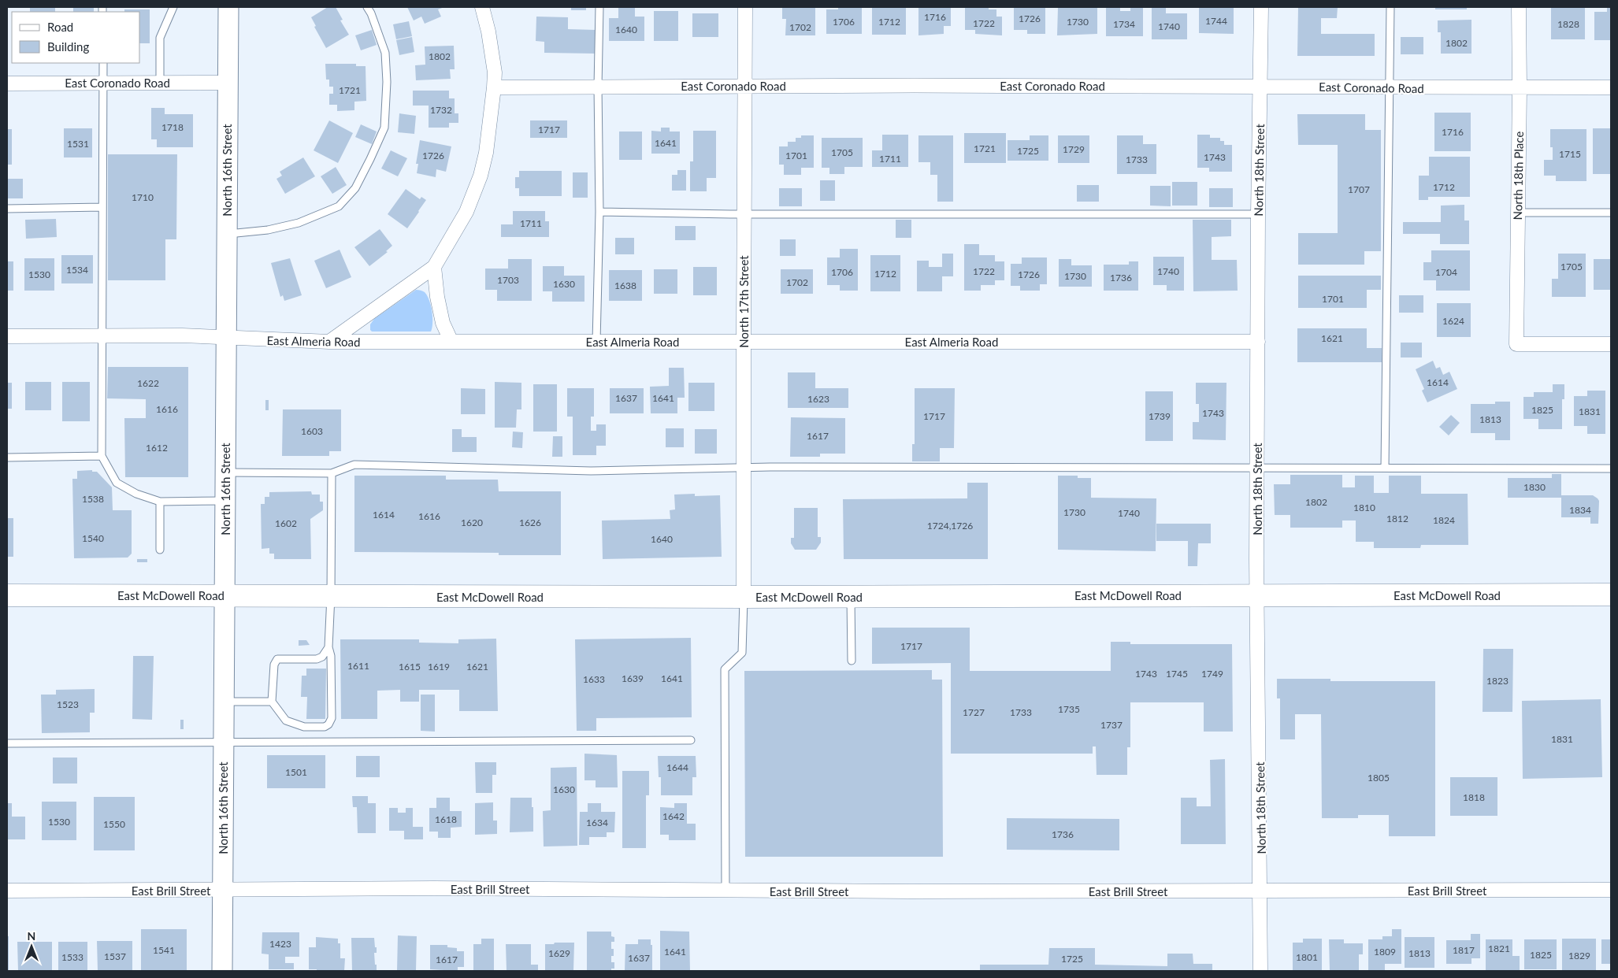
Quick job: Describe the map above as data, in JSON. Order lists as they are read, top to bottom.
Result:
{
  "streets": {
    "main road": ["North 16th Street", "East McDowell Road"],
    "street": [
      "East Coronado Road",
      "North 18th Street",
      "North 18th Place",
      "North 17th Street",
      "East Almeria Road",
      "East Brill Street"
    ]
  },
  "crossings": [
    ["East Coronado Road", "North 16th Street"],
    ["East Coronado Road", "North 18th Street"],
    ["East Coronado Road", "North 18th Place"],
    ["East Coronado Road", "North 17th Street"],
    ["North 16th Street", "East Almeria Road"],
    ["North 16th Street", "East McDowell Road"],
    ["North 16th Street", "East Brill Street"],
    ["North 18th Street", "East Almeria Road"],
    ["North 18th Street", "East McDowell Road"],
    ["North 18th Street", "East Brill Street"],
    ["North 17th Street", "East Almeria Road"],
    ["North 17th Street", "East McDowell Road"]
  ],
  "house_numbers": [
    "1716",
    "1726",
    "1744",
    "1706",
    "1712",
    "1730",
    "1722",
    "1734",
    "1828",
    "1740",
    "1702",
    "1640",
    "1802",
    "1802",
    "1721",
    "1732",
    "1718",
    "1717",
    "1716",
    "1641",
    "1531",
    "1721",
    "1729",
    "1725",
    "1705",
    "1715",
    "1726",
    "1701",
    "1743",
    "1711",
    "1733",
    "1712",
    "1707",
    "1710",
    "1711",
    "1705",
    "1534",
    "1722",
    "1740",
    "1706",
    "1704",
    "1712",
    "1530",
    "1726",
    "1730",
    "1736",
    "1703",
    "1702",
    "1630",
    "1638",
    "1701",
    "1624",
    "1621",
    "1614",
    "1622",
    "1637",
    "1641",
    "1623",
    "1616",
    "1825",
    "1831",
    "1743",
    "1717",
    "1739",
    "1813",
    "1603",
    "1617",
    "1612",
    "1830",
    "1538",
    "1802",
    "1810",
    "1834",
    "1730",
    "1740",
    "1614",
    "1616",
    "1812",
    "1824",
    "1620",
    "1626",
    "1602",
    "1724,1726",
    "1540",
    "1640",
    "1717",
    "1611",
    "1615",
    "1619",
    "1621",
    "1743",
    "1745",
    "1749",
    "1639",
    "1641",
    "1633",
    "1823",
    "1523",
    "1735",
    "1727",
    "1733",
    "1737",
    "1831",
    "1644",
    "1501",
    "1805",
    "1630",
    "1818",
    "1642",
    "1618",
    "1530",
    "1634",
    "1550",
    "1736",
    "1423",
    "1821",
    "1541",
    "1817",
    "1641",
    "1809",
    "1629",
    "1813",
    "1825",
    "1829",
    "1537",
    "1533",
    "1801",
    "1637",
    "1725",
    "1617"
  ],
  "legend": ["Road", "Building"],
  "north": "top"
}
